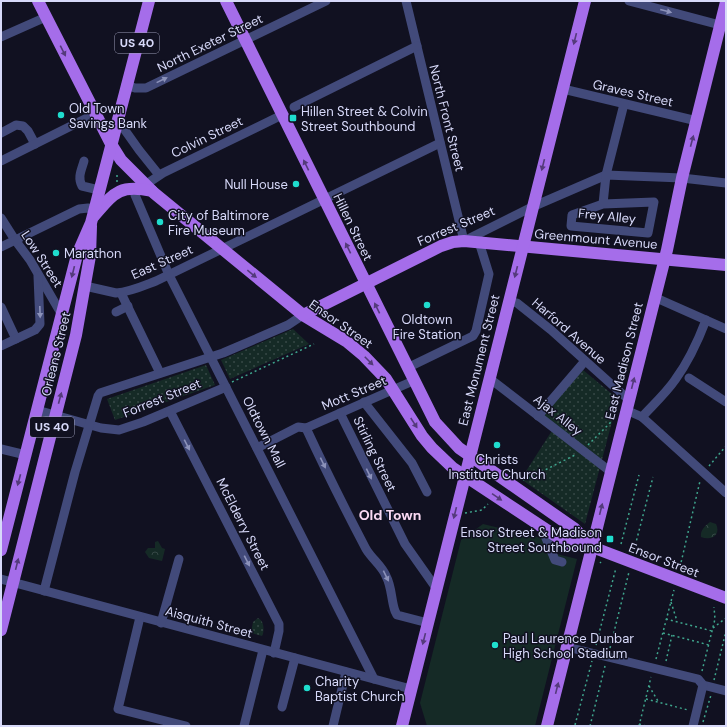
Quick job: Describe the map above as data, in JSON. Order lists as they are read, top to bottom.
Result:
{
  "streets": {
    "main road": [
      "US 40",
      "Forrest Street",
      "Hillen Street",
      "Greenmount Avenue",
      "Ensor Street",
      "Orleans Street",
      "East Monument Street",
      "East Madison Street"
    ],
    "street": [
      "North Exeter Street",
      "Graves Street",
      "North Front Street",
      "Colvin Street",
      "Frey Alley",
      "Low Street",
      "East Street",
      "Harford Avenue",
      "Mott Street",
      "Ajax Alley",
      "Oldtown Mall",
      "Stirling Street",
      "McElderry Street",
      "Aisquith Street"
    ]
  },
  "crossings": [
    ["North Exeter Street", "Hillen Street"],
    ["North Exeter Street", "Orleans Street"],
    ["Graves Street", "Frey Alley"],
    ["Graves Street", "East Monument Street"],
    ["Graves Street", "East Madison Street"],
    ["North Front Street", "Forrest Street"],
    ["North Front Street", "Greenmount Avenue"],
    ["North Front Street", "East Street"],
    ["Colvin Street", "Hillen Street"],
    ["Colvin Street", "Ensor Street"],
    ["Frey Alley", "Forrest Street"],
    ["Forrest Street", "Hillen Street"],
    ["Forrest Street", "Greenmount Avenue"],
    ["Forrest Street", "Ensor Street"],
    ["Forrest Street", "Orleans Street"],
    ["Forrest Street", "East Monument Street"],
    ["Forrest Street", "East Madison Street"],
    ["Forrest Street", "Oldtown Mall"],
    ["Forrest Street", "McElderry Street"],
    ["Hillen Street", "East Street"],
    ["Hillen Street", "Ensor Street"],
    ["Hillen Street", "East Monument Street"],
    ["Hillen Street", "Mott Street"],
    ["Greenmount Avenue", "East Monument Street"],
    ["Greenmount Avenue", "East Madison Street"],
    ["Low Street", "Orleans Street"],
    ["East Street", "Ensor Street"],
    ["East Street", "Orleans Street"],
    ["East Street", "Oldtown Mall"],
    ["Ensor Street", "Orleans Street"],
    ["Ensor Street", "East Monument Street"],
    ["Ensor Street", "East Madison Street"],
    ["Ensor Street", "Mott Street"],
    ["Harford Avenue", "East Monument Street"],
    ["Harford Avenue", "East Madison Street"],
    ["Orleans Street", "Aisquith Street"],
    ["East Monument Street", "Ajax Alley"],
    ["East Monument Street", "Stirling Street"],
    ["East Monument Street", "Aisquith Street"],
    ["East Madison Street", "Ajax Alley"],
    ["Mott Street", "Oldtown Mall"],
    ["Mott Street", "Stirling Street"],
    ["Oldtown Mall", "Aisquith Street"],
    ["McElderry Street", "Aisquith Street"]
  ],
  "one_way": [
    "North Exeter Street",
    "Hillen Street",
    "Ensor Street",
    "East Monument Street",
    "East Madison Street",
    "McElderry Street"
  ],
  "districts": ["Old Town"],
  "places": {
    "other": [
      "Old Town Savings Bank",
      "Null House",
      "City of Baltimore Fire Museum",
      "Marathon",
      "Oldtown Fire Station",
      "Christs Institute Church",
      "Paul Laurence Dunbar High School Stadium",
      "Charity Baptist Church"
    ],
    "transit": ["Hillen Street & Colvin Street Southbound", "Ensor Street & Madison Street Southbound"]
  }
}
